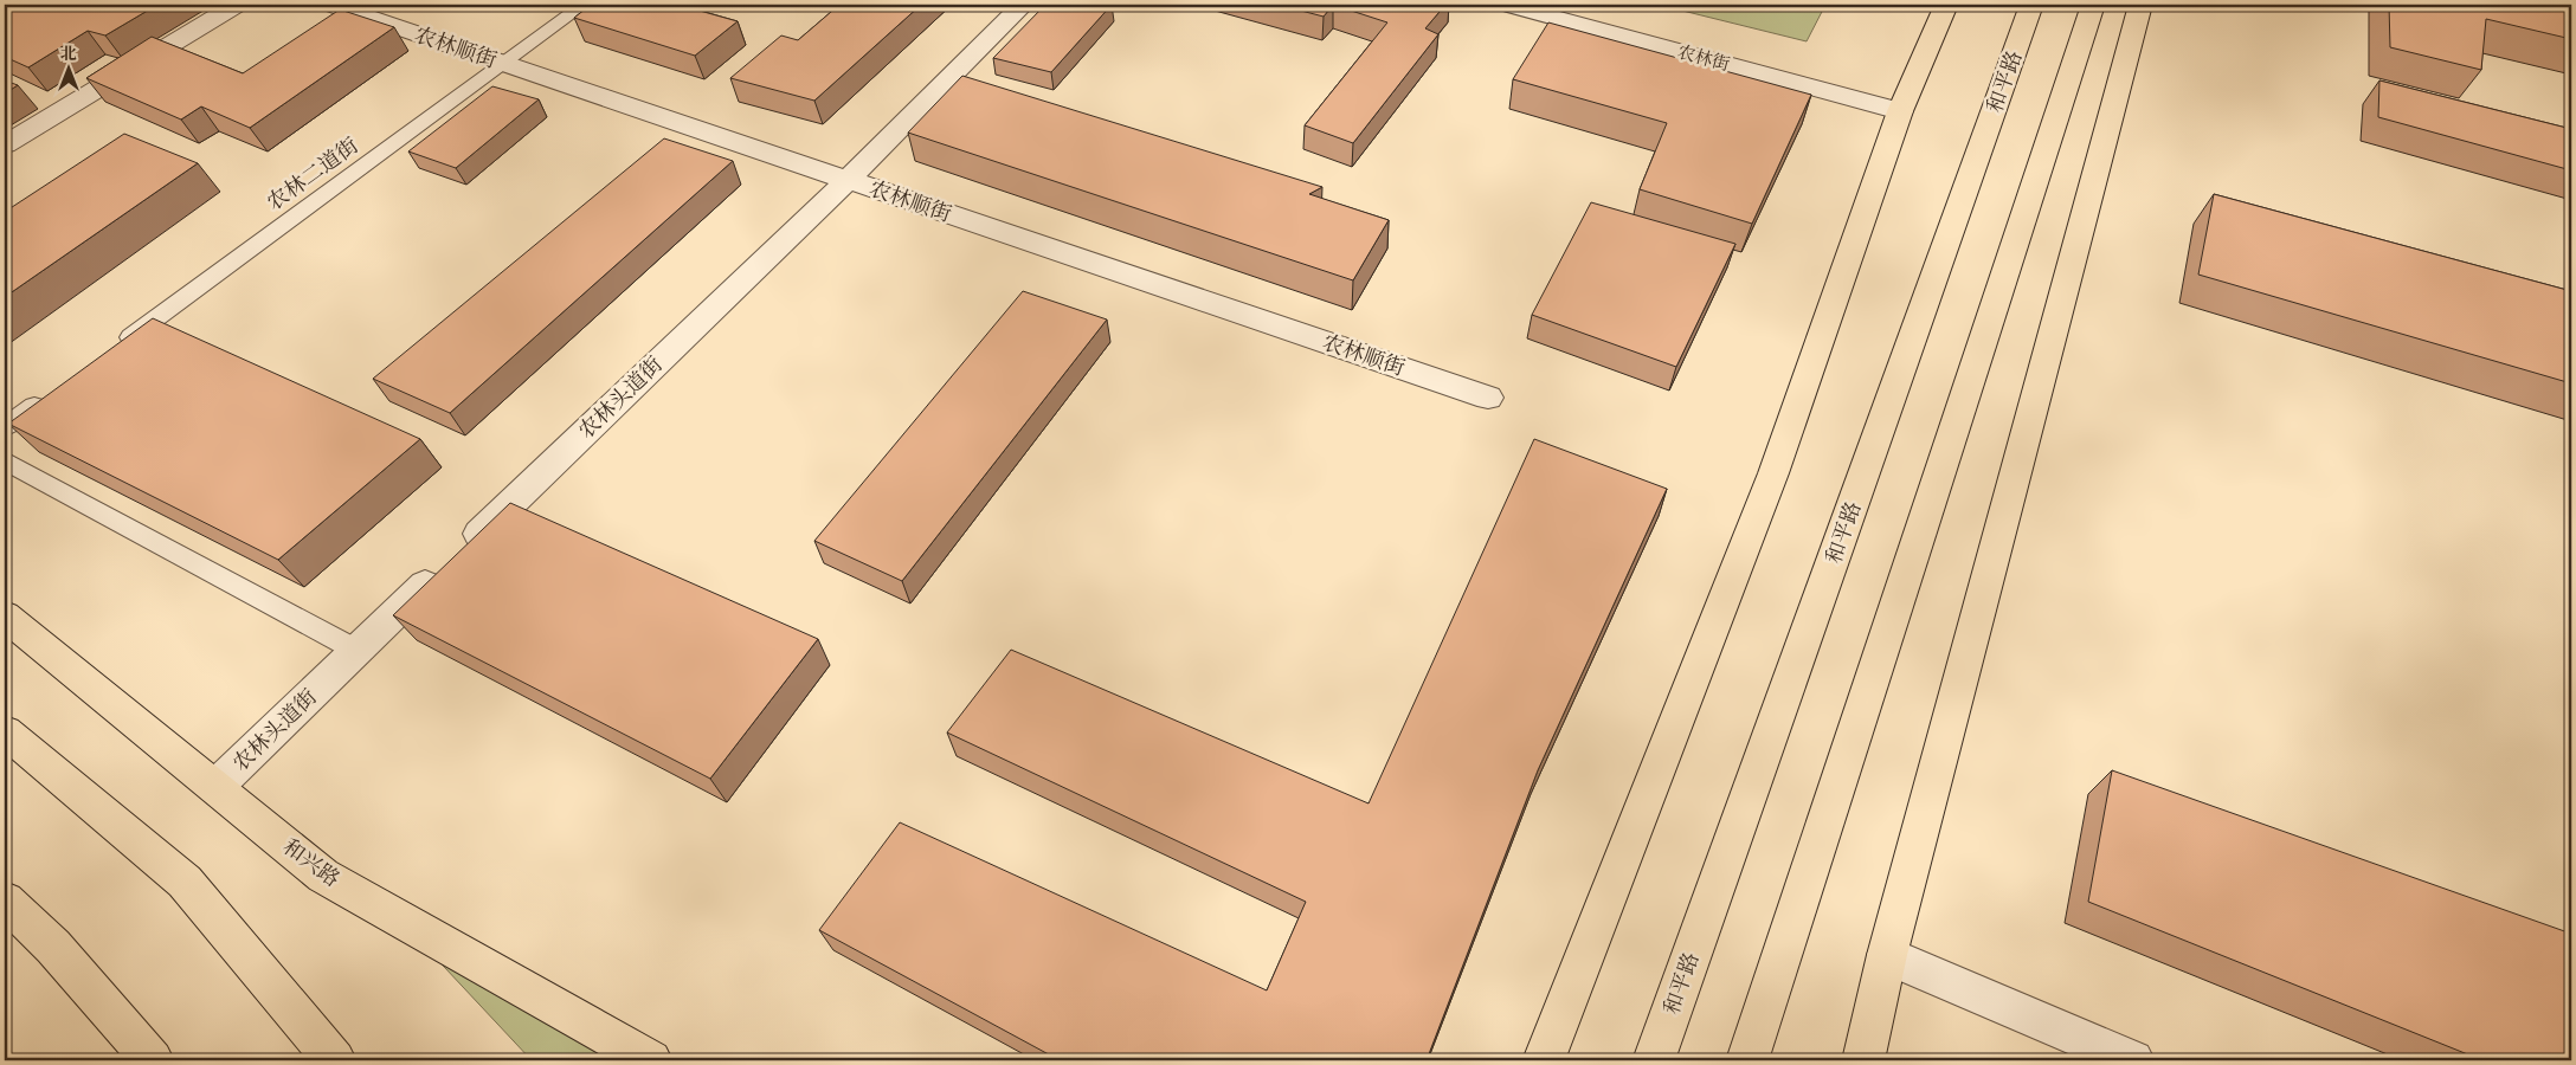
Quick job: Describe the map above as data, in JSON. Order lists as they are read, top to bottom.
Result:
{
  "streets": {
    "main road": ["和平路", "和兴路"],
    "street": ["农林顺街", "农林街", "农林头道街"],
    "lane": ["农林二道街"]
  },
  "crossings": [
    ["农林顺街", "农林二道街"],
    ["农林顺街", "农林头道街"],
    ["农林头道街", "和兴路"]
  ],
  "north": "top"
}
